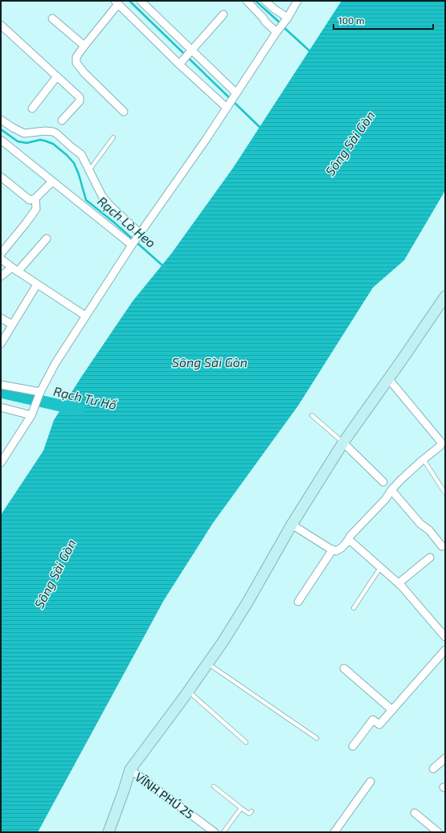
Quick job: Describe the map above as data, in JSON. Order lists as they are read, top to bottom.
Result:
{
  "streets": {
    "street": ["VĨNH PHÚ 25"]
  },
  "water": ["Sông Sài Gòn", "Rạch Lò Heo", "Rạch Tư Hổ"],
  "scale_bar": "100 m"
}
